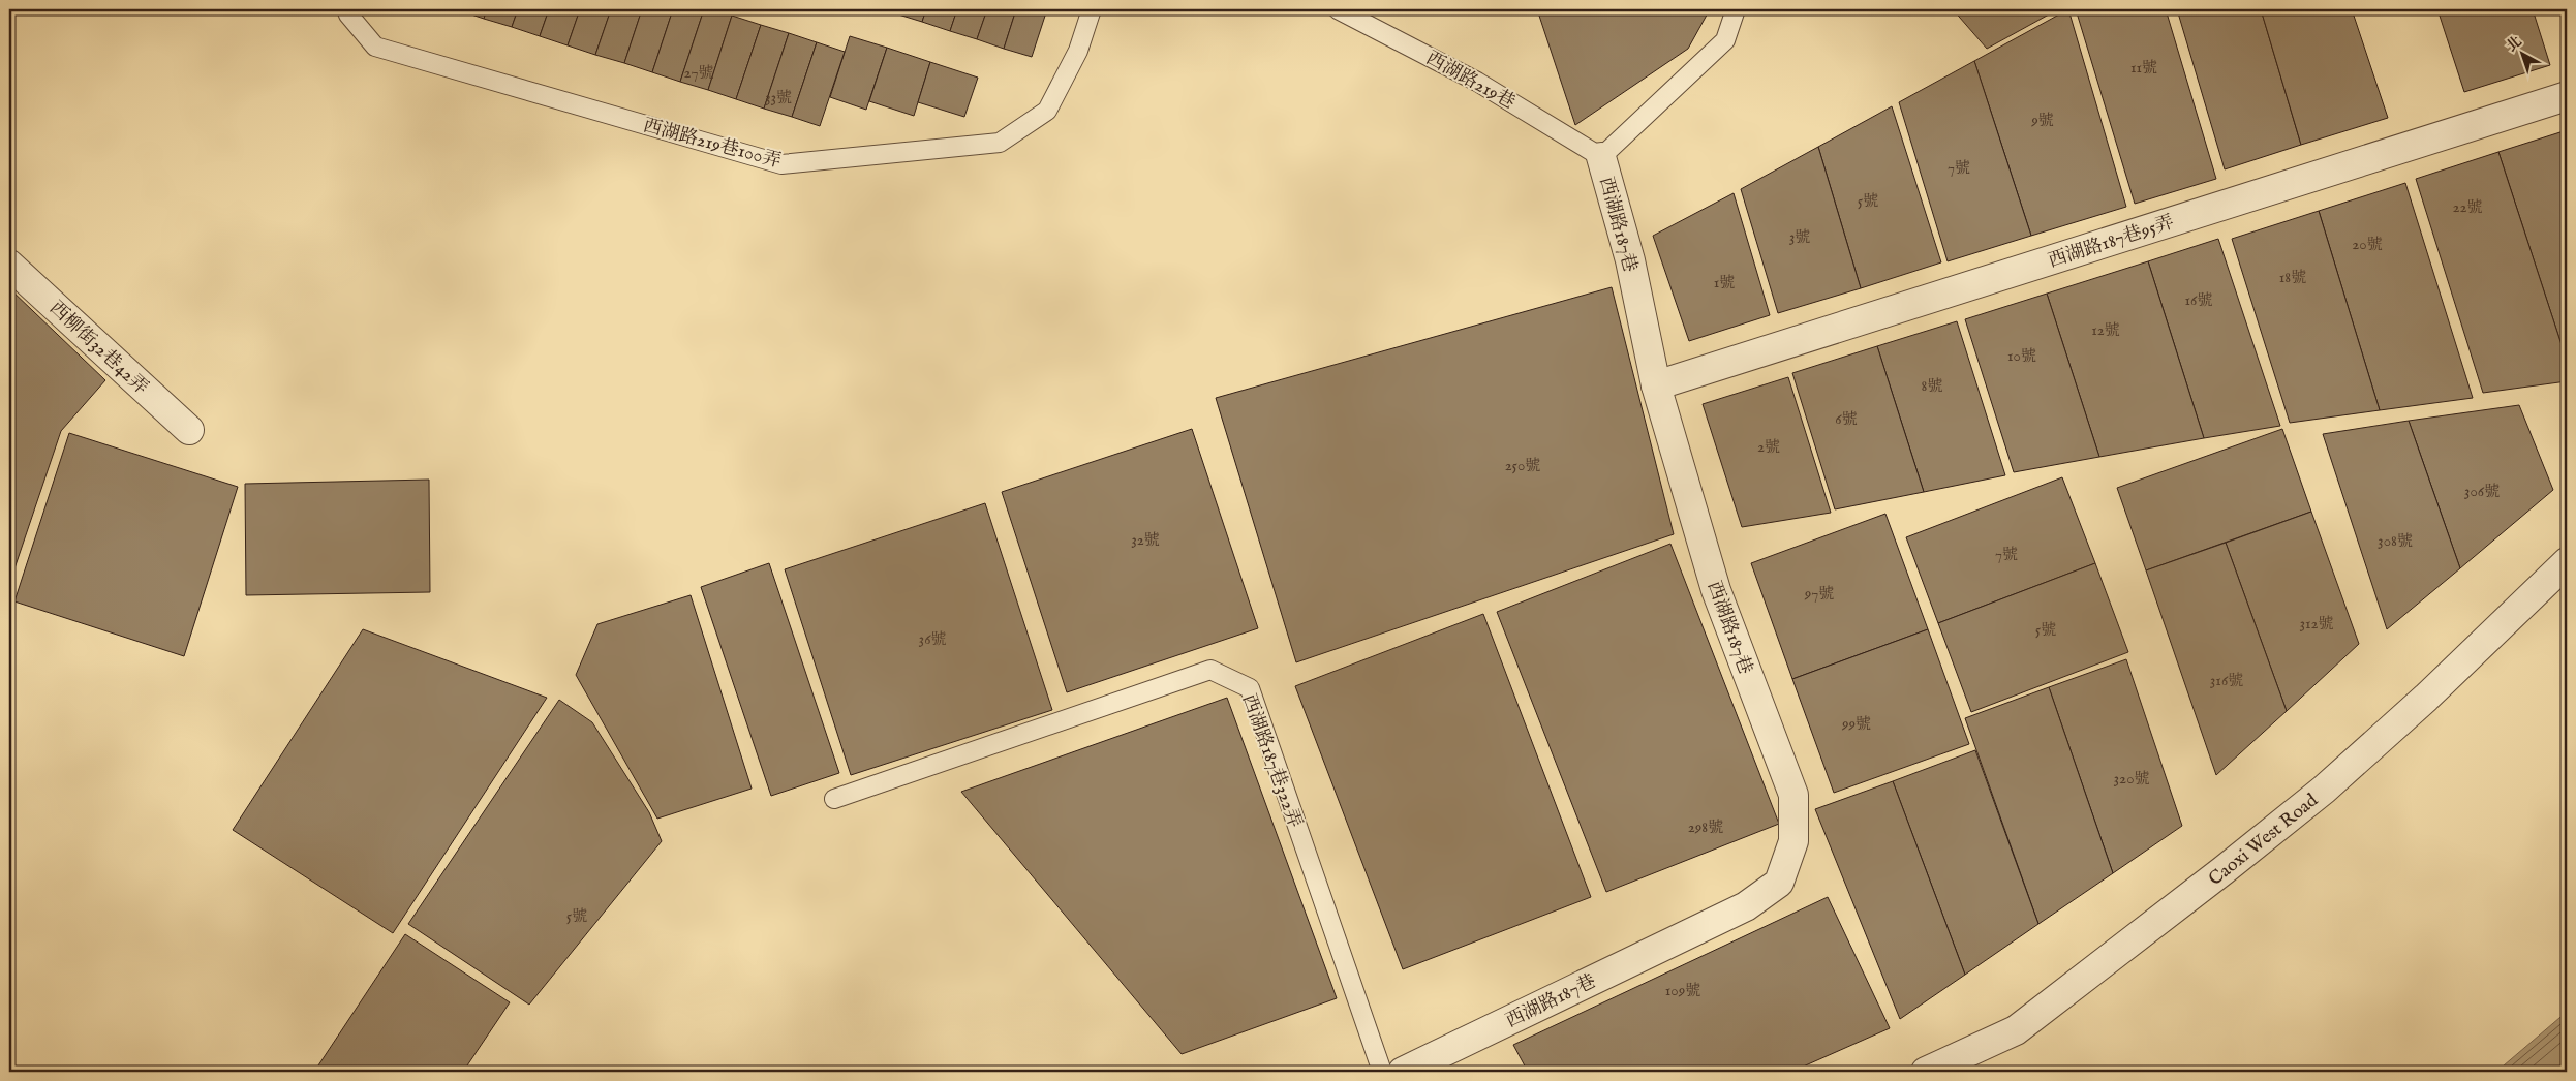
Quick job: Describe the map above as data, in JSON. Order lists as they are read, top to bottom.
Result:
{
  "streets": {
    "street": [
      "西湖路187巷",
      "西湖路187巷95弄",
      "西柳街32巷42弄",
      "Caoxi West Road"
    ],
    "lane": ["西湖路219巷", "西湖路219巷100弄", "西湖路187巷322弄"]
  },
  "crossings": [
    ["西湖路219巷", "西湖路187巷"],
    ["西湖路187巷", "西湖路187巷95弄"]
  ],
  "house_numbers": [
    "11號",
    "27號",
    "33號",
    "9號",
    "7號",
    "5號",
    "22號",
    "3號",
    "20號",
    "18號",
    "1號",
    "16號",
    "12號",
    "10號",
    "8號",
    "6號",
    "2號",
    "250號",
    "306號",
    "32號",
    "308號",
    "7號",
    "97號",
    "312號",
    "5號",
    "36號",
    "316號",
    "99號",
    "320號",
    "298號",
    "5號",
    "109號"
  ],
  "north": "top left"
}
